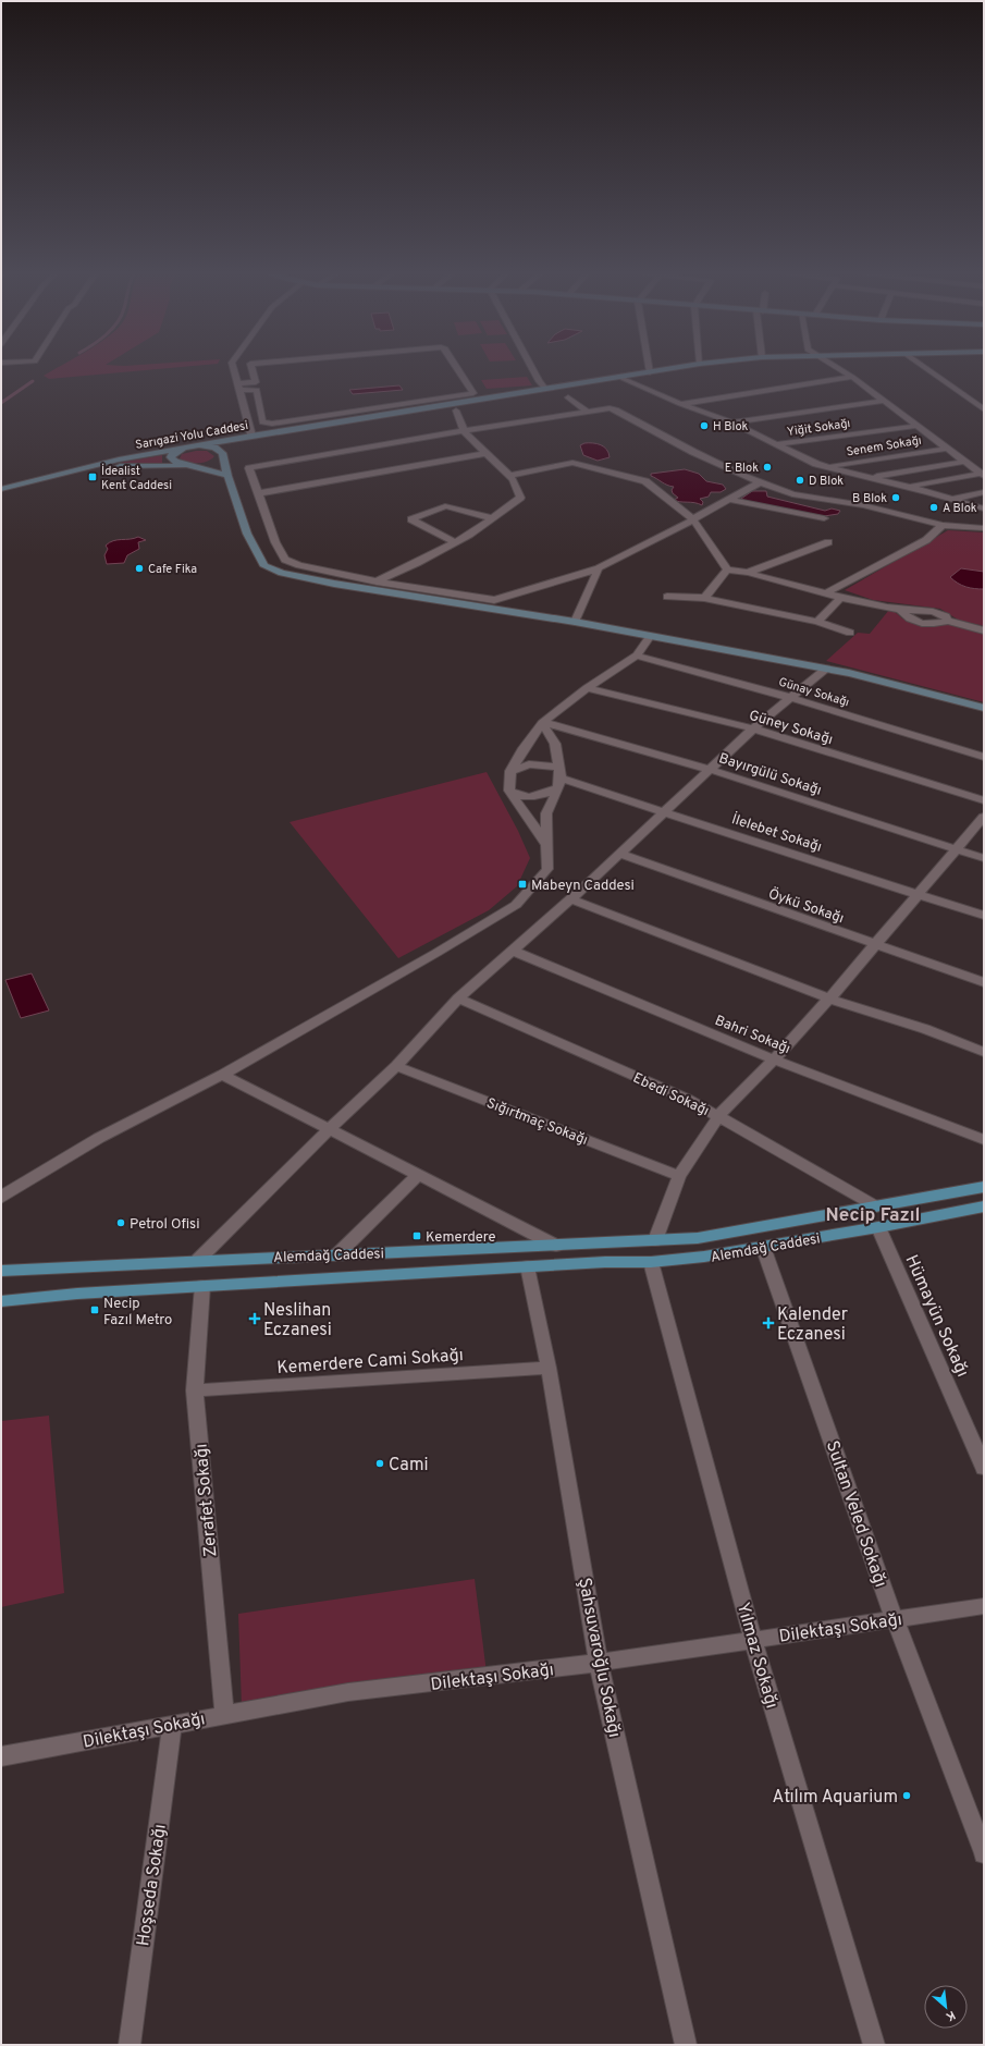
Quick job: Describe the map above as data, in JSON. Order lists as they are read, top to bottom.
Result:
{
  "streets": {
    "main road": ["Alemdağ Caddesi"],
    "street": [
      "Yiğit Sokağı",
      "Sarıgazi Yolu Caddesi",
      "Senem Sokağı",
      "Günay Sokağı",
      "Güney Sokağı",
      "Bayırgülü Sokağı",
      "İlelebet Sokağı",
      "Öykü Sokağı",
      "Bahri Sokağı",
      "Ebedi Sokağı",
      "Sığırtmaç Sokağı",
      "Hümayün Sokağı",
      "Kemerdere Cami Sokağı",
      "Zerafet Sokağı",
      "Sultan Veled Sokağı",
      "Dilektaşı Sokağı",
      "Yılmaz Sokağı",
      "Şahsuvaroğlu Sokağı",
      "Hoşseda Sokağı"
    ]
  },
  "crossings": [
    ["Ebedi Sokağı", "Alemdağ Caddesi"],
    ["Alemdağ Caddesi", "Hümayün Sokağı"],
    ["Alemdağ Caddesi", "Zerafet Sokağı"],
    ["Alemdağ Caddesi", "Sultan Veled Sokağı"],
    ["Alemdağ Caddesi", "Yılmaz Sokağı"],
    ["Alemdağ Caddesi", "Şahsuvaroğlu Sokağı"],
    ["Kemerdere Cami Sokağı", "Zerafet Sokağı"],
    ["Kemerdere Cami Sokağı", "Şahsuvaroğlu Sokağı"],
    ["Zerafet Sokağı", "Dilektaşı Sokağı"],
    ["Sultan Veled Sokağı", "Dilektaşı Sokağı"],
    ["Dilektaşı Sokağı", "Yılmaz Sokağı"],
    ["Dilektaşı Sokağı", "Şahsuvaroğlu Sokağı"],
    ["Dilektaşı Sokağı", "Hoşseda Sokağı"]
  ],
  "districts": ["Necip Fazıl"],
  "places": {
    "other": [
      "H Blok",
      "E Blok",
      "D Blok",
      "B Blok",
      "A Blok",
      "Cafe Fika",
      "Petrol Ofisi",
      "Cami",
      "Atılım Aquarium"
    ],
    "transit": [
      "İdealist Kent Caddesi",
      "Mabeyn Caddesi",
      "Kemerdere",
      "Necip Fazıl Metro"
    ],
    "health": ["Neslihan Eczanesi", "Kalender Eczanesi"]
  },
  "north": "bottom right"
}
